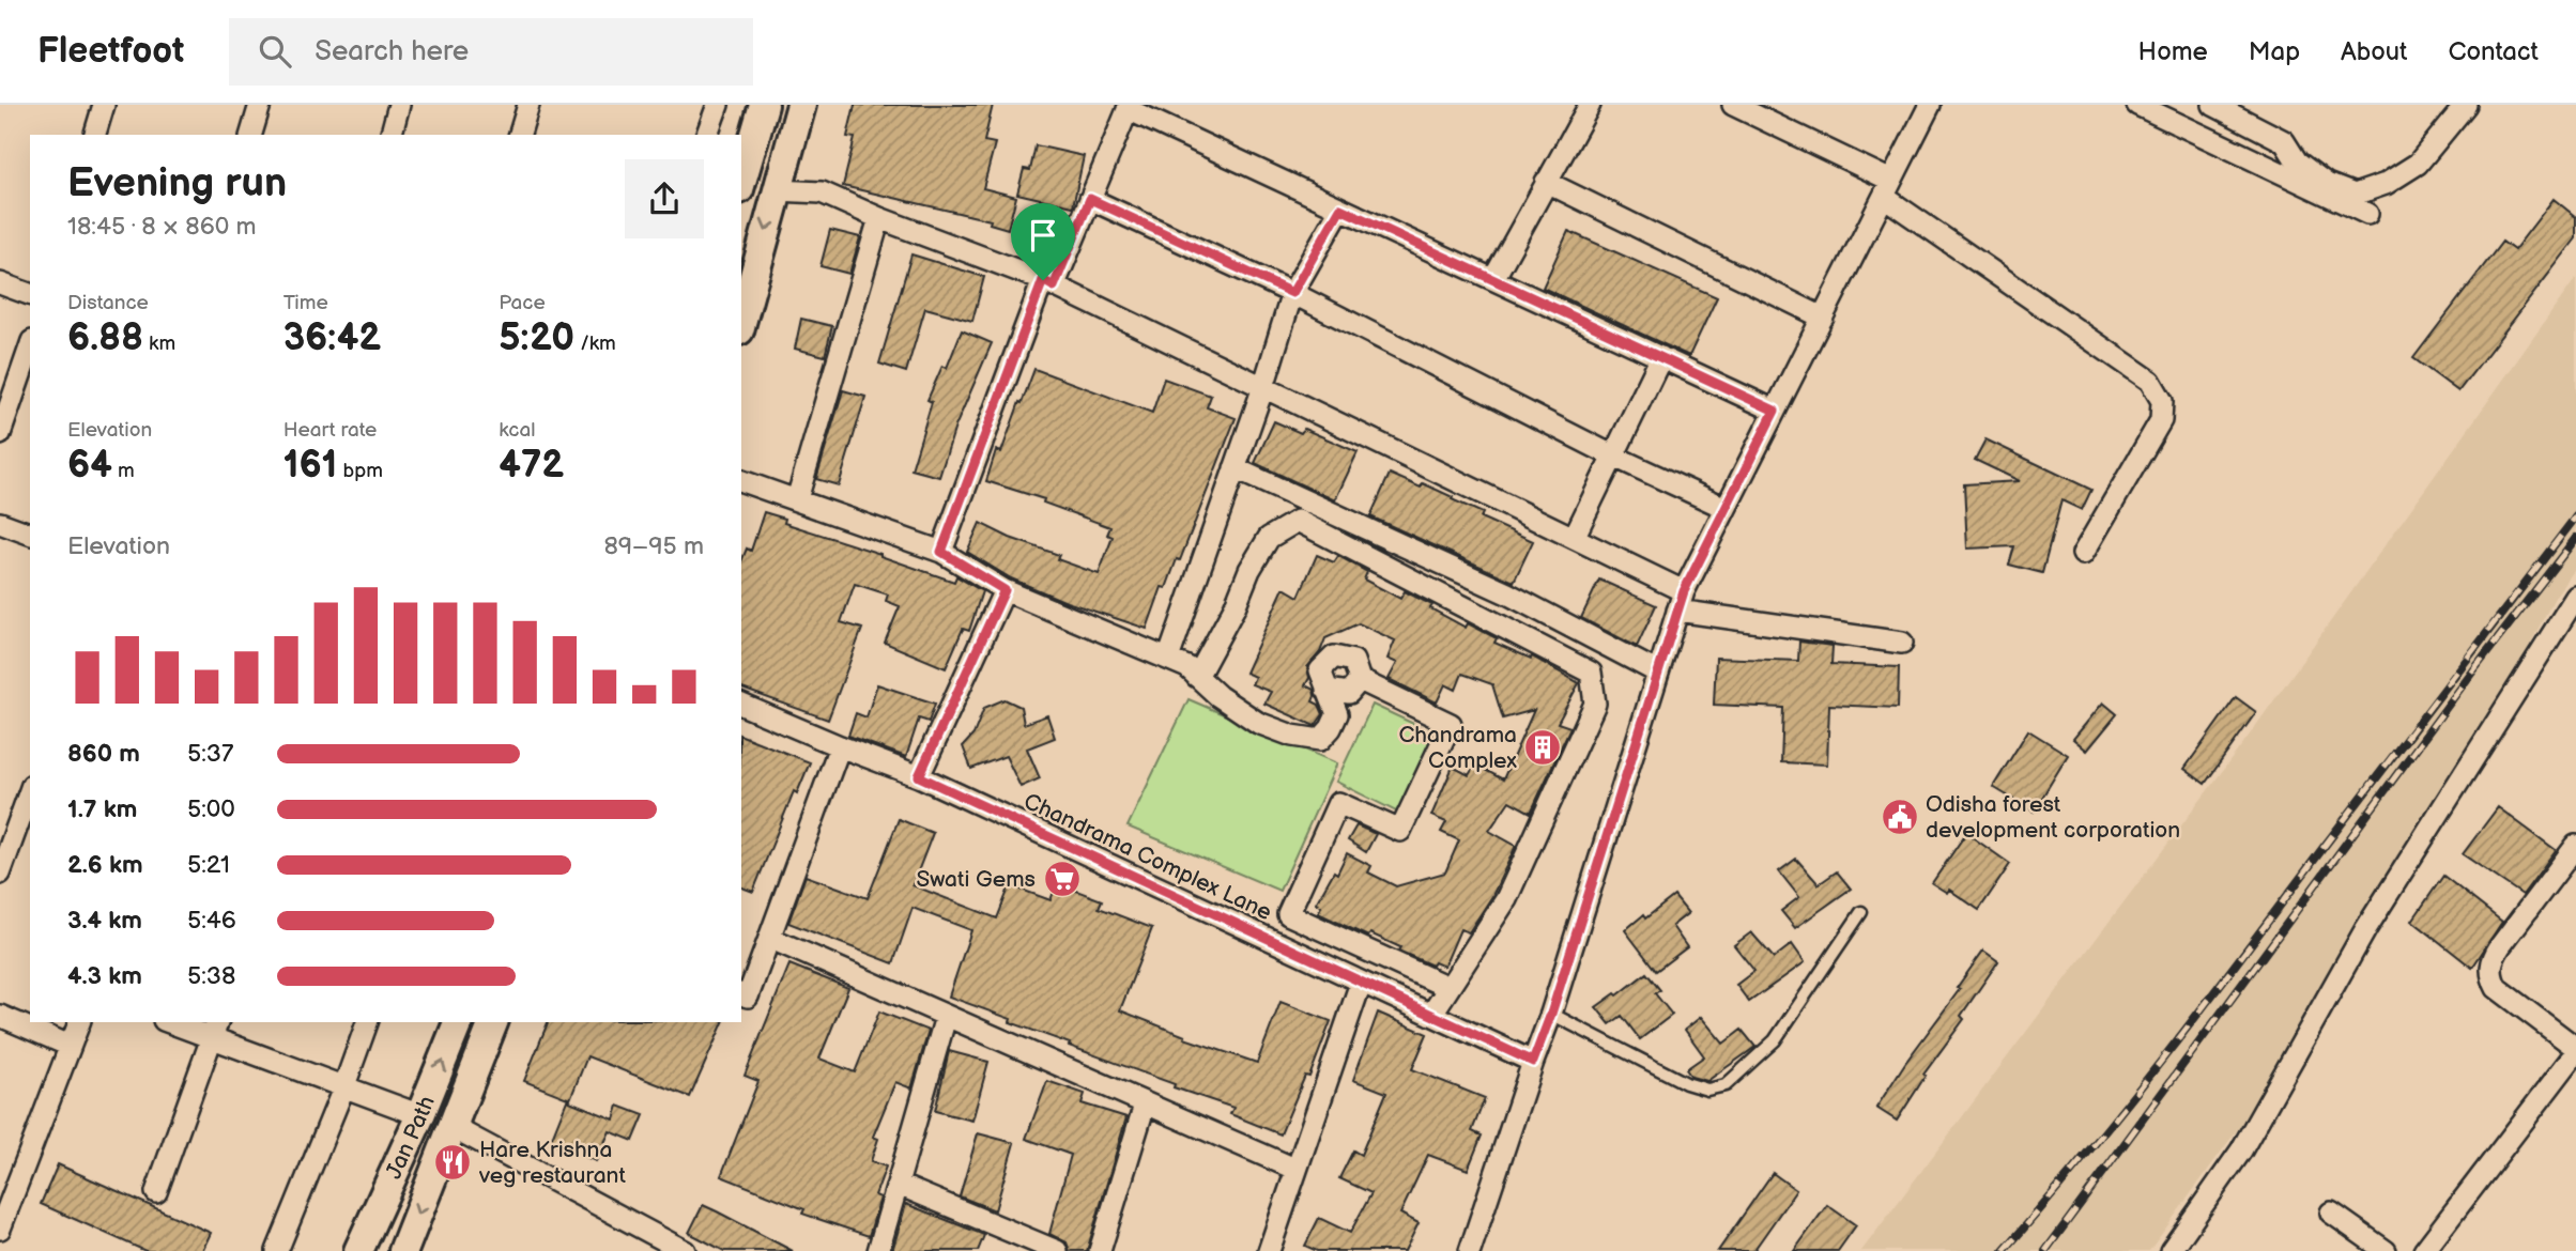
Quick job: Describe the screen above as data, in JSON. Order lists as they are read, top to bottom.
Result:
{
  "streets": {
    "main road": ["Jan Path"],
    "street": ["Chandrama Complex Lane"]
  },
  "places": {
    "building": ["Chandrama Complex"],
    "public building": ["Odisha forest development corporation"],
    "supermarket": ["Swati Gems"],
    "restaurant": ["Hare Krishna veg restaurant"]
  },
  "page": {
    "header": "Fleetfoot",
    "search": "Search here",
    "nav": [
      "Home",
      "Map",
      "About",
      "Contact"
    ],
    "heading": ["Evening run", "18:45 · 8 × 860 m"],
    "stats": [
      ["Distance", "6.88 km"],
      ["Time", "36:42"],
      ["Pace", "5:20 /km"],
      ["Elevation", "64 m"],
      ["Heart rate", "161 bpm"],
      ["kcal", "472"]
    ],
    "chart": ["Elevation", "89–95 m"],
    "list": [
      {
        "name": "860 m",
        "note": "5:37"
      },
      {
        "name": "1.7 km",
        "note": "5:00"
      },
      {
        "name": "2.6 km",
        "note": "5:21"
      },
      {
        "name": "3.4 km",
        "note": "5:46"
      },
      {
        "name": "4.3 km",
        "note": "5:38"
      }
    ]
  }
}
